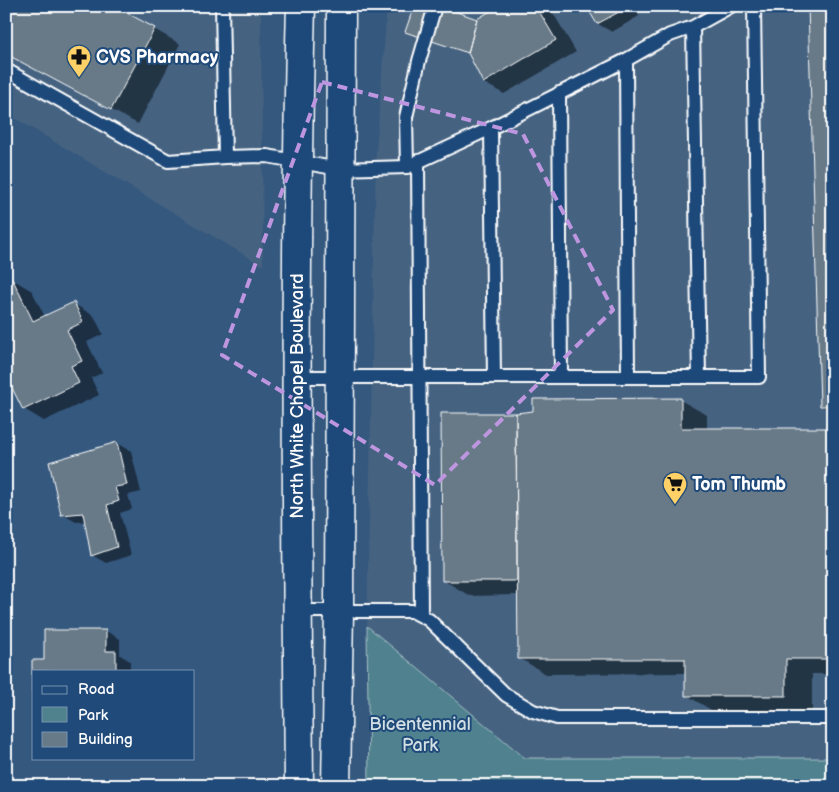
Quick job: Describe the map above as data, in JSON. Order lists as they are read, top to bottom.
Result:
{
  "streets": {
    "main road": ["North White Chapel Boulevard"]
  },
  "parks": ["Bicentennial Park"],
  "places": {
    "pharmacy": ["CVS Pharmacy"],
    "supermarket": ["Tom Thumb"]
  },
  "legend": ["Road", "Park", "Building"]
}
